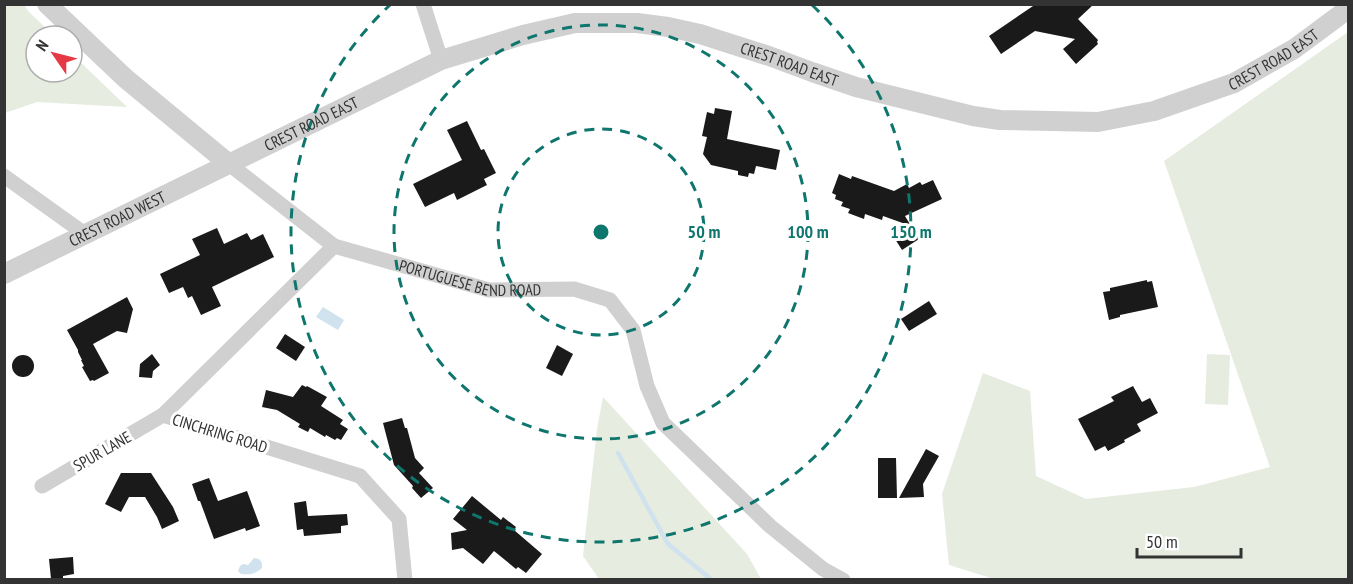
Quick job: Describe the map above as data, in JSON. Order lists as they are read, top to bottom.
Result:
{
  "streets": {
    "street": [
      "CREST ROAD EAST",
      "CREST ROAD WEST",
      "PORTUGUESE BEND ROAD",
      "CINCHRING ROAD",
      "SPUR LANE"
    ]
  },
  "crossings": [
    ["CREST ROAD EAST", "CREST ROAD WEST"],
    ["CREST ROAD EAST", "PORTUGUESE BEND ROAD"],
    ["CREST ROAD WEST", "PORTUGUESE BEND ROAD"],
    ["PORTUGUESE BEND ROAD", "CINCHRING ROAD"],
    ["CINCHRING ROAD", "SPUR LANE"]
  ],
  "scale_bar": "50 m",
  "north": "top left",
  "rings": ["50 m", "100 m", "150 m"]
}
